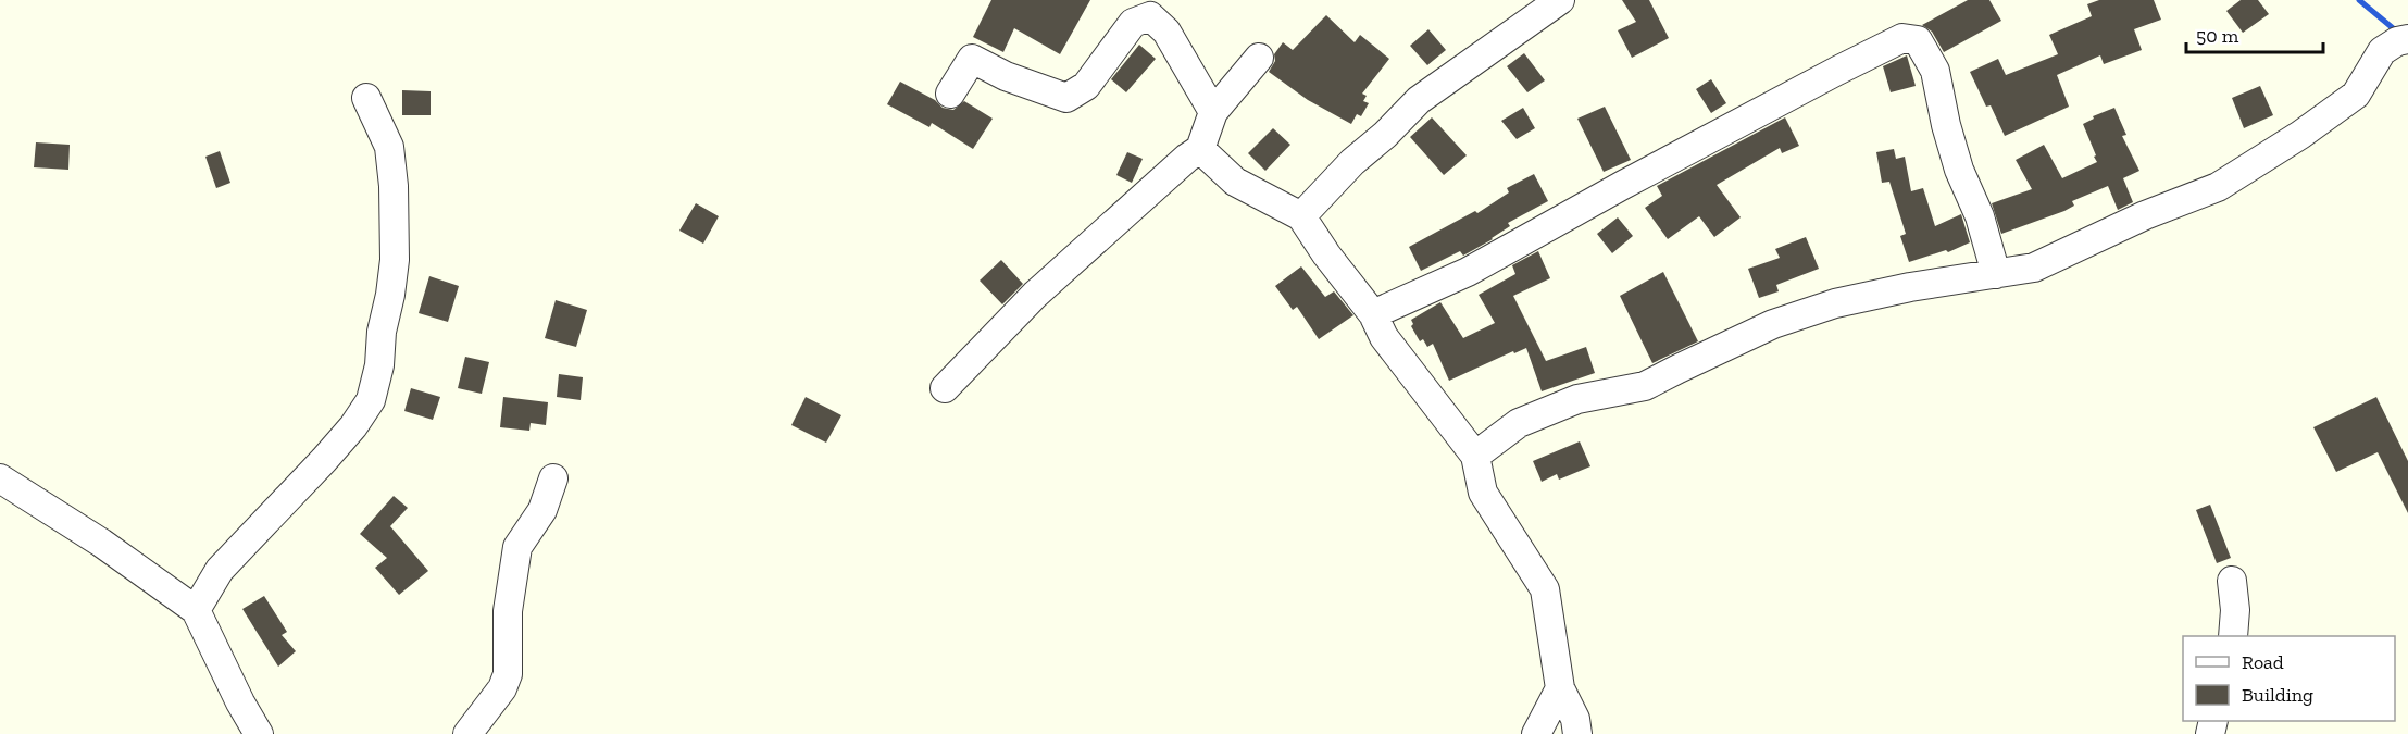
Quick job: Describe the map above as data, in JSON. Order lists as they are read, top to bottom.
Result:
{
  "legend": ["Road", "Building"],
  "scale_bar": "50 m"
}
